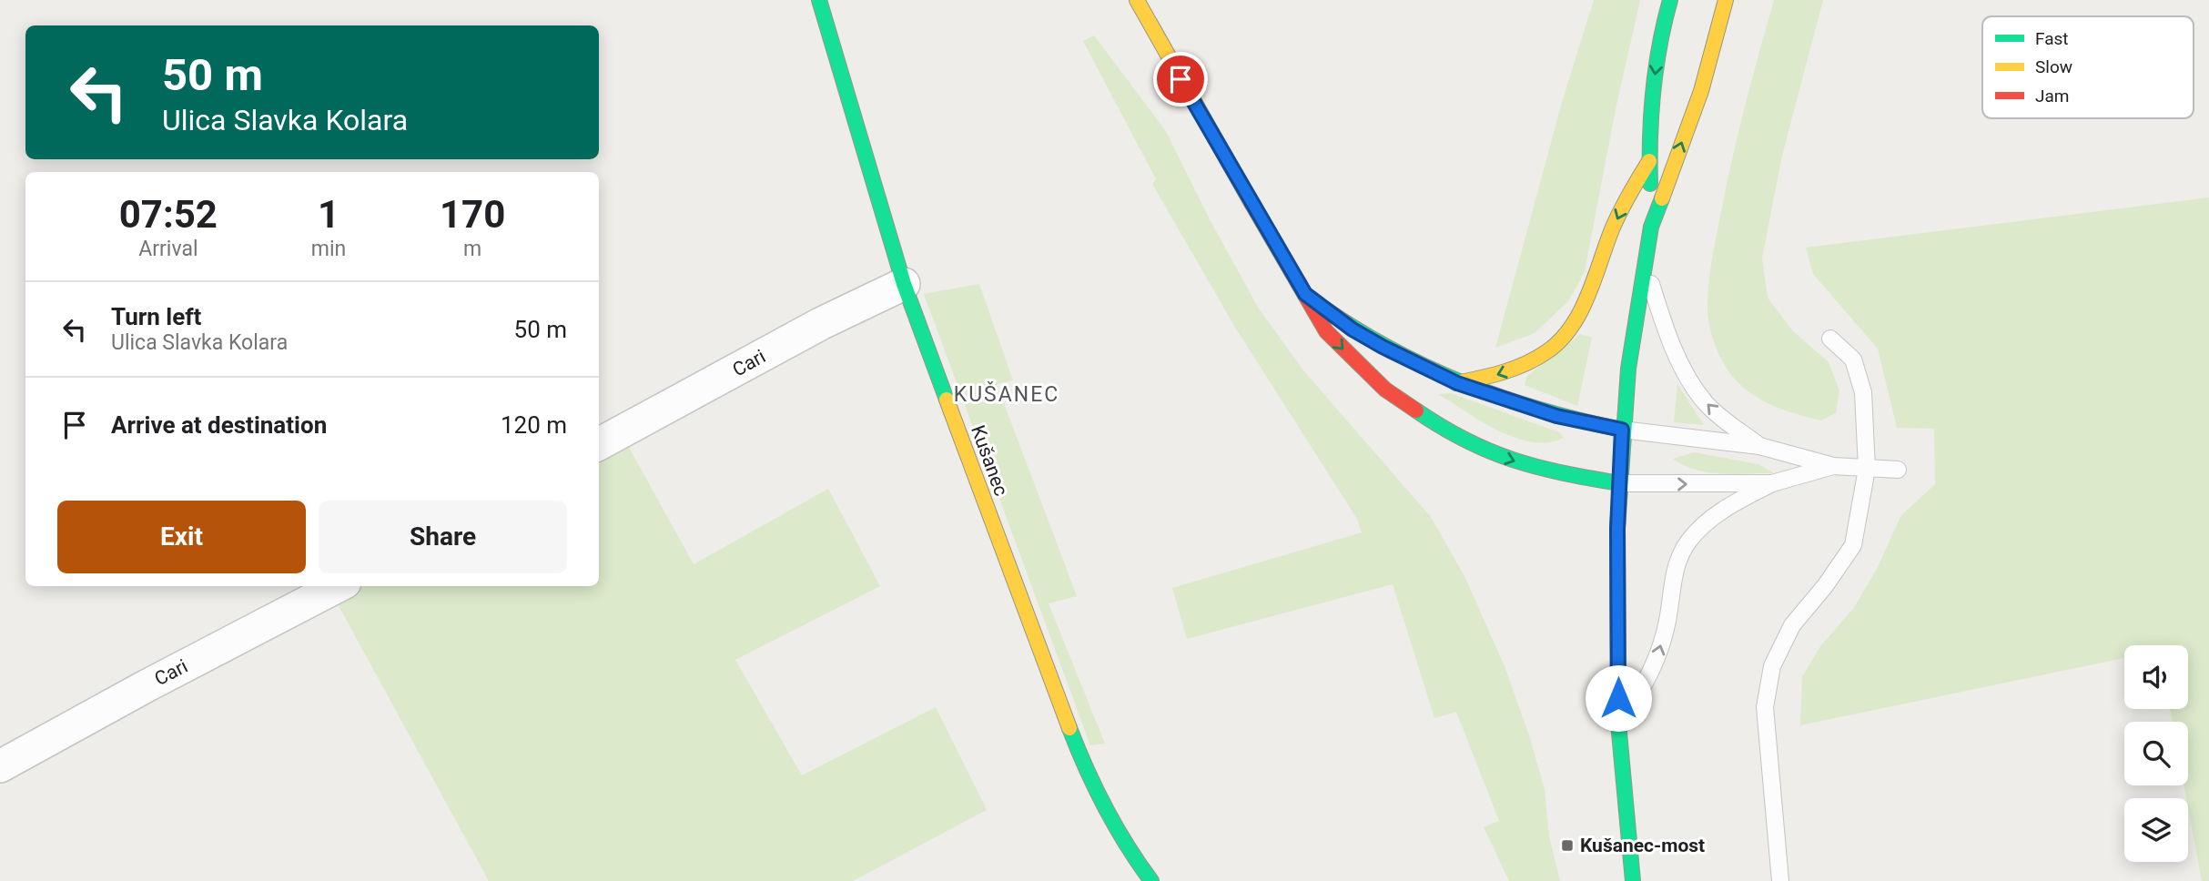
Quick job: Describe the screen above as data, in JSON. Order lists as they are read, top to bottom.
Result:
{
  "streets": {
    "main road": ["Kušanec"],
    "street": ["Cari"]
  },
  "crossings": [
    ["Cari", "Kušanec"]
  ],
  "districts": ["KUŠANEC"],
  "places": {
    "transit": ["Kušanec-most"]
  },
  "legend": ["Fast", "Slow", "Jam"],
  "page": {
    "turn": ["50 m", "Ulica Slavka Kolara"],
    "eta": [
      "07:52",
      "Arrival",
      "1",
      "min",
      "170",
      "m"
    ],
    "list": [
      {
        "name": "Turn left",
        "note": "Ulica Slavka Kolara",
        "value": "50 m"
      },
      {
        "name": "Arrive at destination",
        "value": "120 m"
      }
    ],
    "buttons": ["Exit", "Share"]
  }
}
